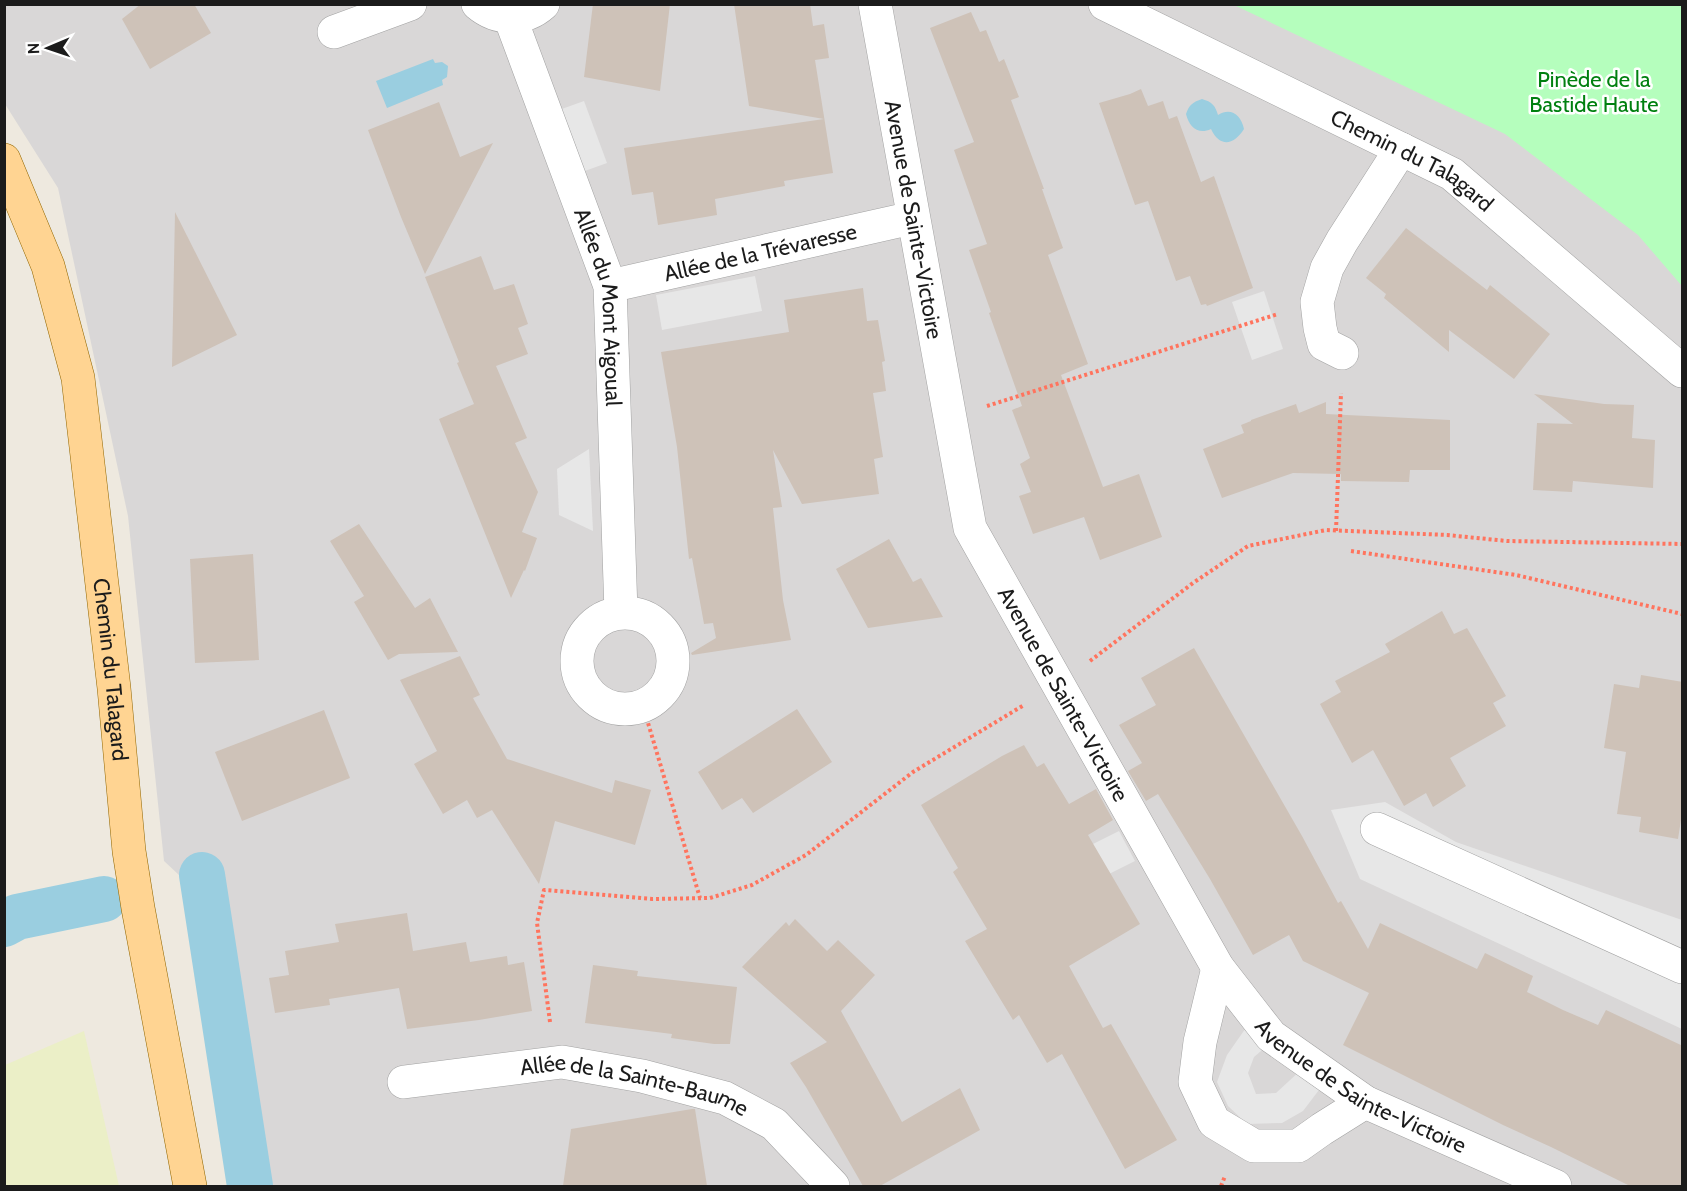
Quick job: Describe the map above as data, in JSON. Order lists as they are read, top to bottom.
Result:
{
  "streets": {
    "main road": ["Chemin du Talagard"],
    "street": [
      "Avenue de Sainte-Victoire",
      "Allée de la Trévaresse",
      "Allée du Mont Aigoual",
      "Allée de la Sainte-Baume"
    ]
  },
  "crossings": [
    ["Avenue de Sainte-Victoire", "Allée de la Trévaresse"],
    ["Allée de la Trévaresse", "Allée du Mont Aigoual"]
  ],
  "parks": ["Pinède de la Bastide Haute"],
  "north": "left"
}
